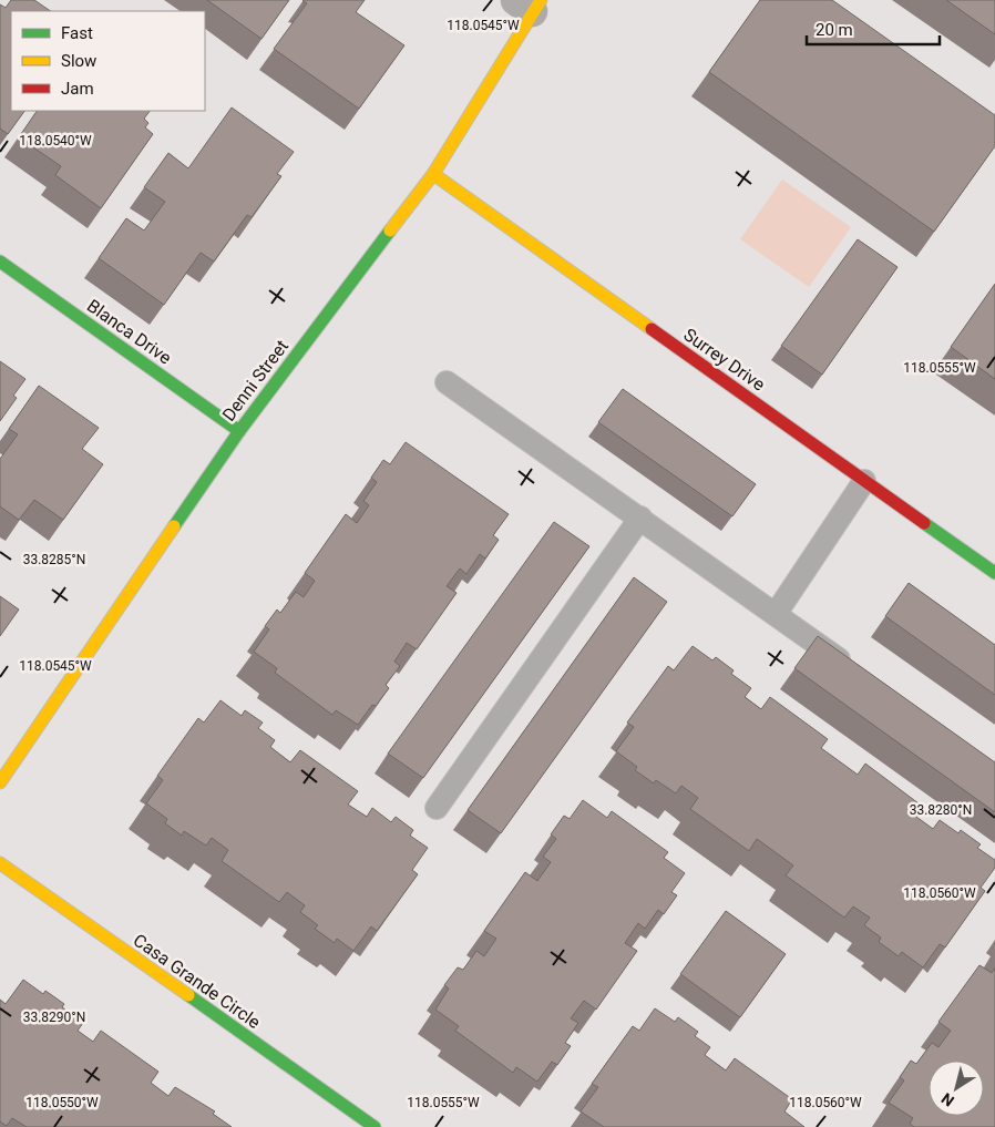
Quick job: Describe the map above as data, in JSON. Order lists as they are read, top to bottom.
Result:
{
  "streets": {
    "street": [
      "Blanca Drive",
      "Surrey Drive",
      "Denni Street",
      "Casa Grande Circle"
    ]
  },
  "crossings": [
    ["Blanca Drive", "Denni Street"],
    ["Surrey Drive", "Denni Street"]
  ],
  "legend": ["Fast", "Slow", "Jam"],
  "scale_bar": "20 m",
  "north": "bottom left",
  "coordinates": [
    "118.0545°W",
    "118.0540°W",
    "118.0555°W",
    "33.8285°N",
    "33.8280°N",
    "118.0560°W",
    "33.8290°N",
    "118.0550°W"
  ]
}
